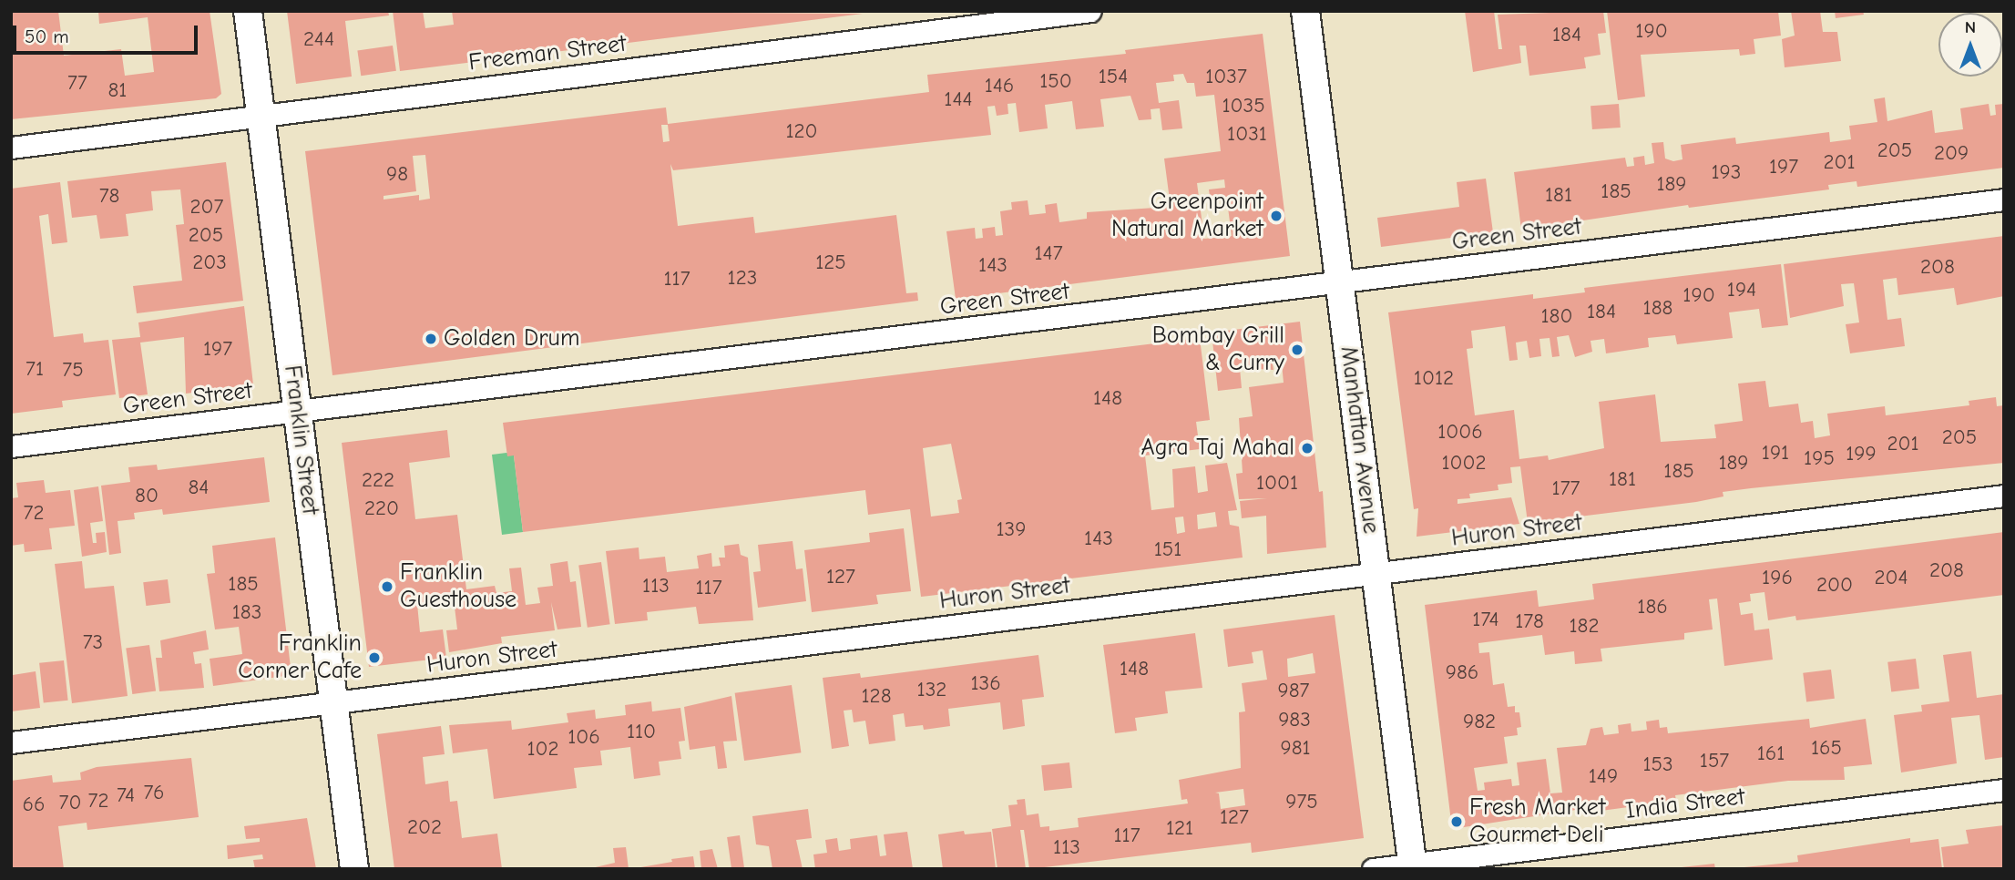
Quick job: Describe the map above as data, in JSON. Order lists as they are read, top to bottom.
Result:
{
  "streets": {
    "street": [
      "Freeman Street",
      "Green Street",
      "Franklin Street",
      "Manhattan Avenue",
      "Huron Street",
      "India Street"
    ]
  },
  "crossings": [
    ["Freeman Street", "Franklin Street"],
    ["Green Street", "Franklin Street"],
    ["Green Street", "Manhattan Avenue"],
    ["Franklin Street", "Huron Street"],
    ["Manhattan Avenue", "Huron Street"],
    ["Manhattan Avenue", "India Street"]
  ],
  "places": [
    "Greenpoint Natural Market",
    "Golden Drum",
    "Bombay Grill & Curry",
    "Agra Taj Mahal",
    "Franklin Guesthouse",
    "Franklin Corner Cafe",
    "Fresh Market Gourmet Deli"
  ],
  "house_numbers": [
    "190",
    "184",
    "244",
    "154",
    "1037",
    "150",
    "77",
    "146",
    "81",
    "144",
    "1035",
    "120",
    "1031",
    "205",
    "209",
    "201",
    "197",
    "193",
    "98",
    "189",
    "185",
    "181",
    "78",
    "207",
    "205",
    "147",
    "203",
    "125",
    "143",
    "208",
    "123",
    "117",
    "194",
    "190",
    "188",
    "184",
    "180",
    "197",
    "71",
    "75",
    "1012",
    "148",
    "1006",
    "205",
    "201",
    "191",
    "199",
    "195",
    "1002",
    "189",
    "185",
    "181",
    "222",
    "1001",
    "84",
    "177",
    "80",
    "220",
    "72",
    "139",
    "143",
    "151",
    "208",
    "127",
    "196",
    "204",
    "185",
    "200",
    "113",
    "117",
    "186",
    "183",
    "174",
    "178",
    "182",
    "73",
    "148",
    "986",
    "136",
    "132",
    "987",
    "128",
    "983",
    "982",
    "110",
    "106",
    "981",
    "165",
    "102",
    "161",
    "157",
    "153",
    "149",
    "76",
    "74",
    "72",
    "975",
    "70",
    "66",
    "127",
    "202",
    "121",
    "117",
    "113"
  ],
  "scale_bar": "50 m",
  "north": "top"
}
